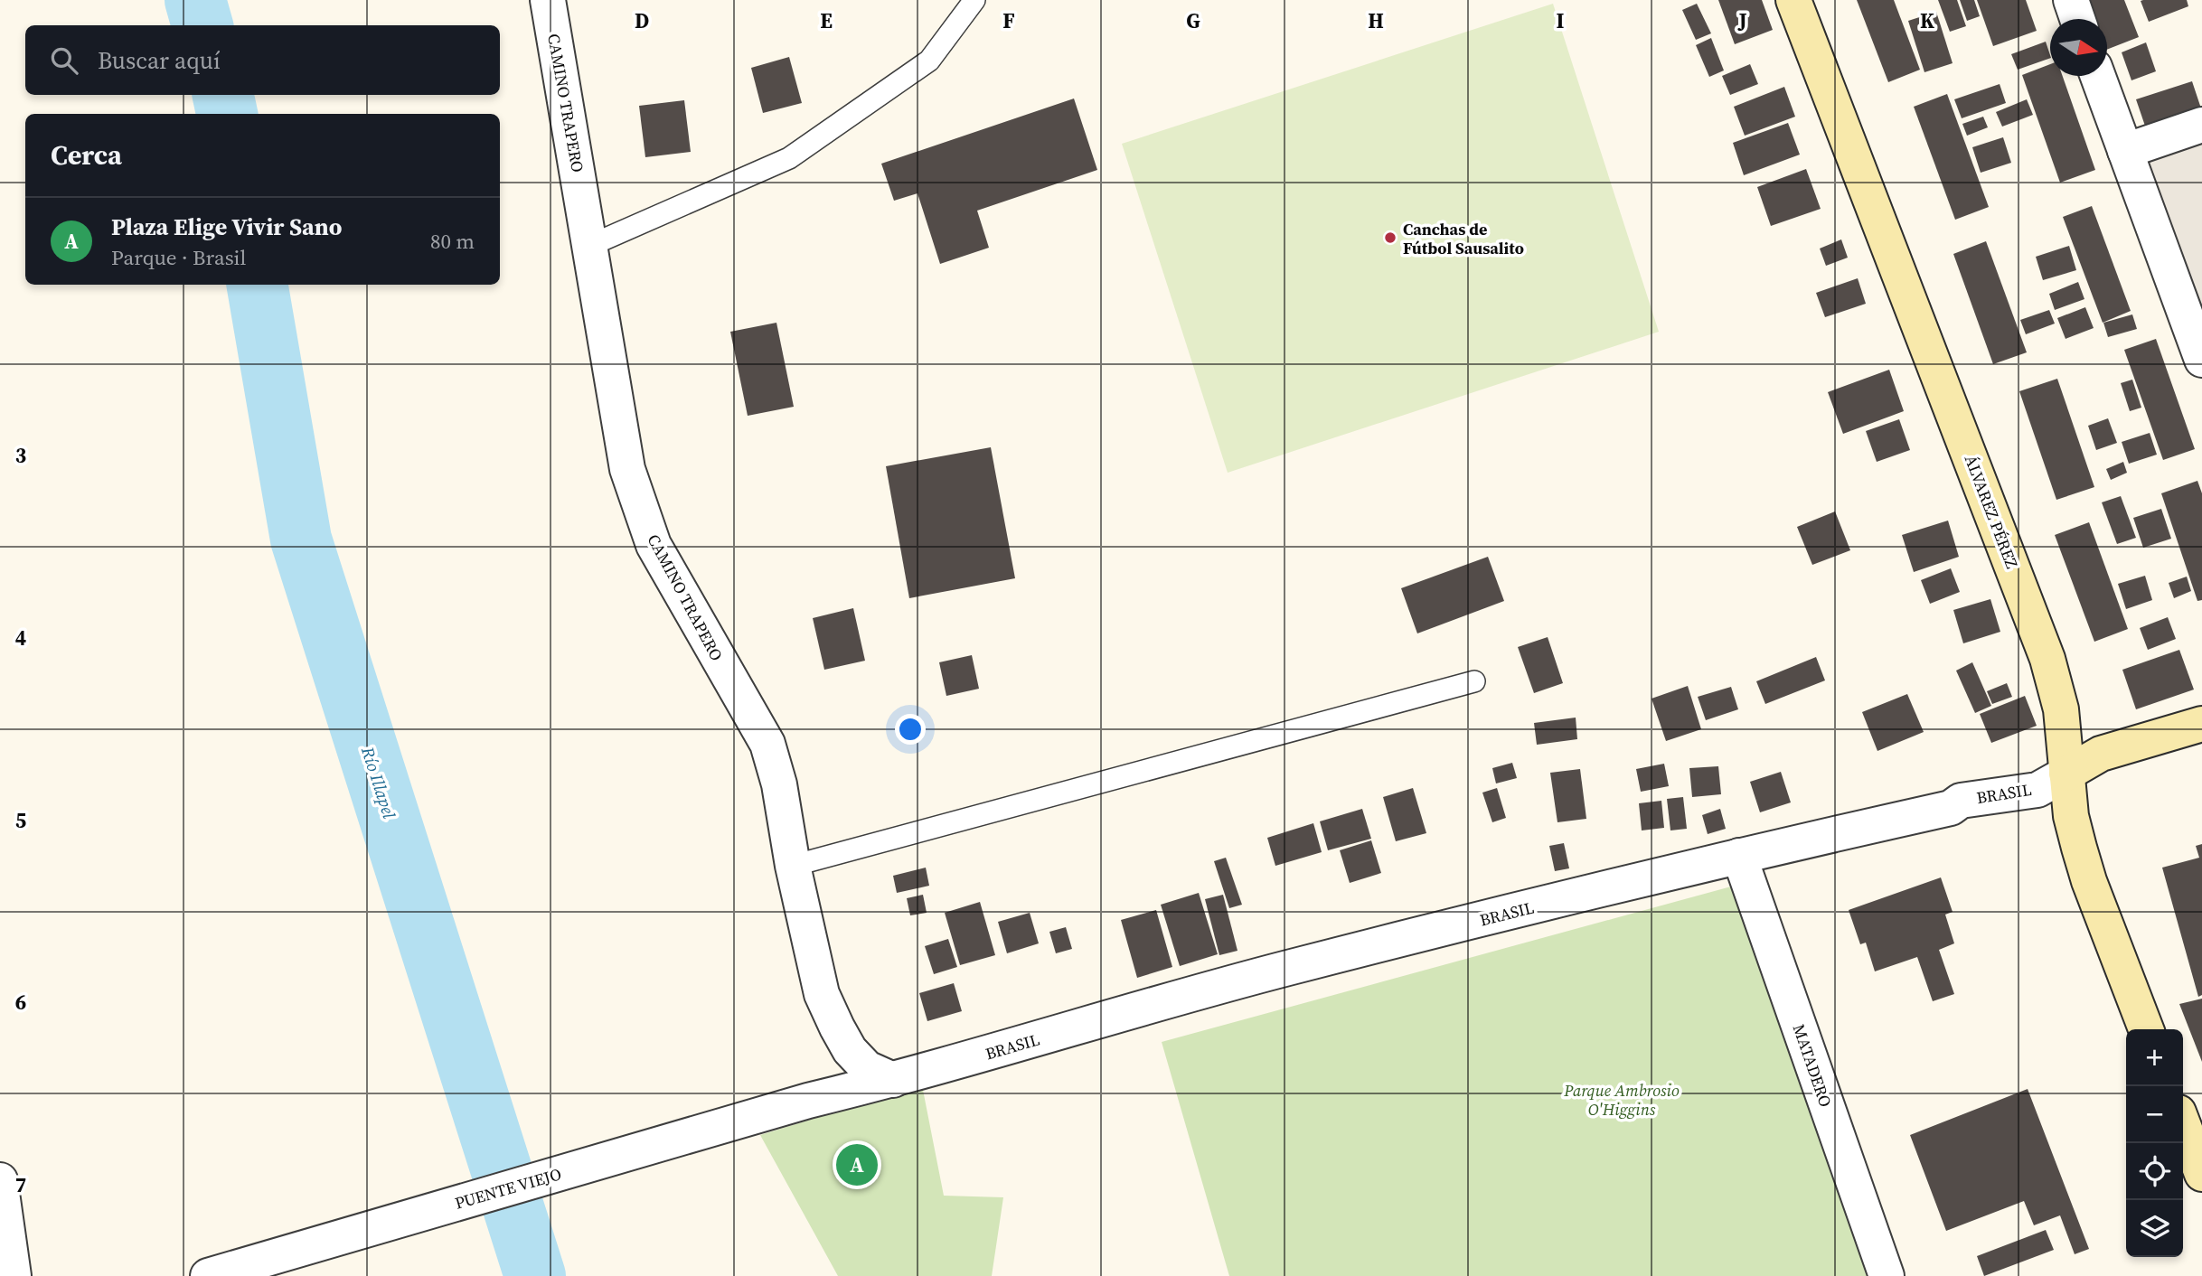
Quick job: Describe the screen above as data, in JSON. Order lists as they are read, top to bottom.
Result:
{
  "streets": {
    "main road": ["ÁLVAREZ PÉREZ", "BRASIL"],
    "street": ["CAMINO TRAPERO", "MATADERO", "PUENTE VIEJO"]
  },
  "crossings": [
    ["CAMINO TRAPERO", "BRASIL"],
    ["ÁLVAREZ PÉREZ", "BRASIL"],
    ["BRASIL", "MATADERO"],
    ["BRASIL", "PUENTE VIEJO"]
  ],
  "water": ["Río Illapel"],
  "parks": ["Parque Ambrosio O'Higgins"],
  "places": ["Canchas de Fútbol Sausalito"],
  "north": "right",
  "page": {
    "search": "Buscar aquí",
    "heading": "Cerca",
    "list": [
      {
        "mark": "A",
        "name": "Plaza Elige Vivir Sano",
        "note": "Parque · Brasil",
        "value": "80 m"
      }
    ],
    "map_buttons": ["+", "−"],
    "pins": "A"
  },
  "grid": {
    "columns": [
      "D",
      "E",
      "F",
      "G",
      "H",
      "I",
      "J",
      "K"
    ],
    "rows": [
      "3",
      "4",
      "5",
      "6",
      "7"
    ]
  }
}
